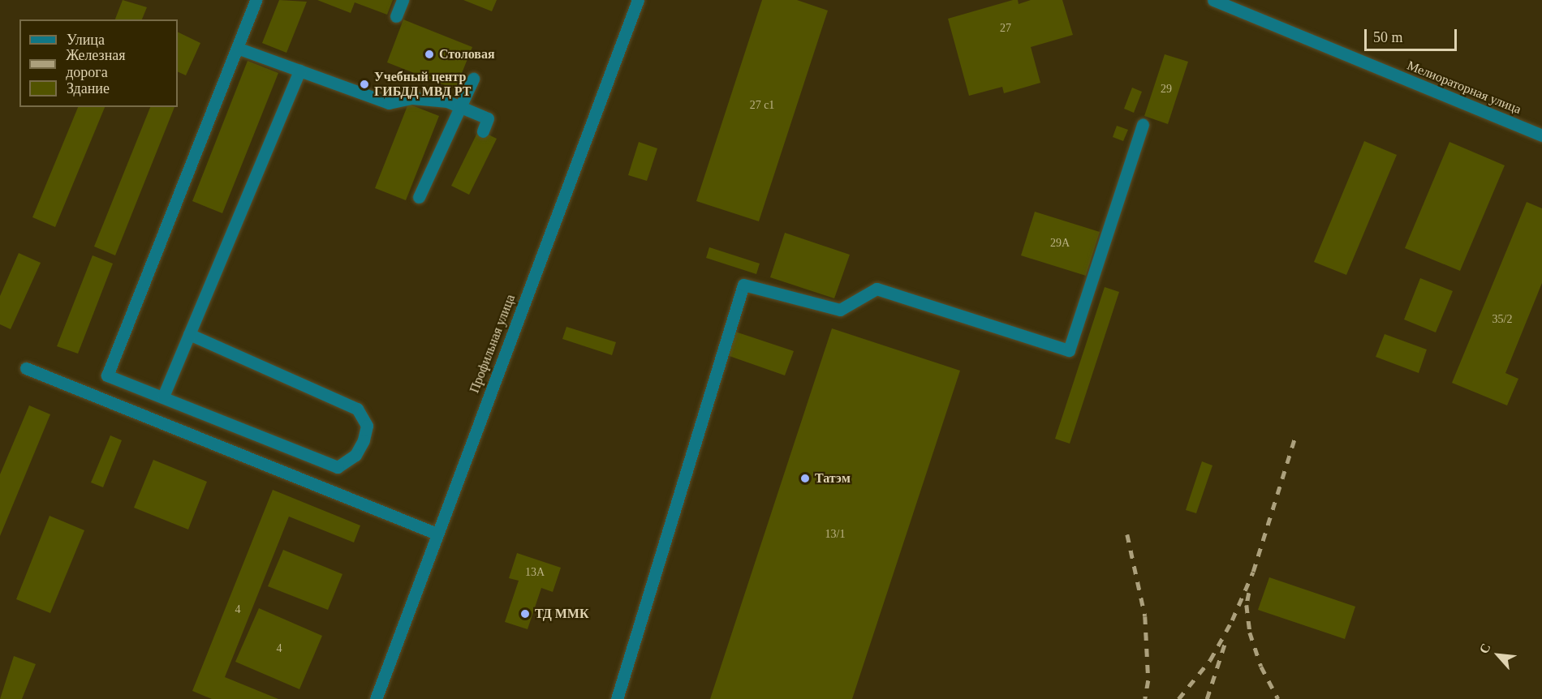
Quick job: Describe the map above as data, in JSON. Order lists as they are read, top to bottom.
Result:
{
  "streets": {
    "street": ["Мелиораторная улица", "Профильная улица"]
  },
  "places": [
    "Столовая",
    "Учебный центр ГИБДД МВД РТ",
    "Татэм",
    "ТД ММК"
  ],
  "house_numbers": [
    "27",
    "29",
    "27 с1",
    "29А",
    "35/2",
    "13/1",
    "13А",
    "4",
    "4"
  ],
  "legend": ["Улица", "Железная дорога", "Здание"],
  "scale_bar": "50 m",
  "north": "top left"
}
